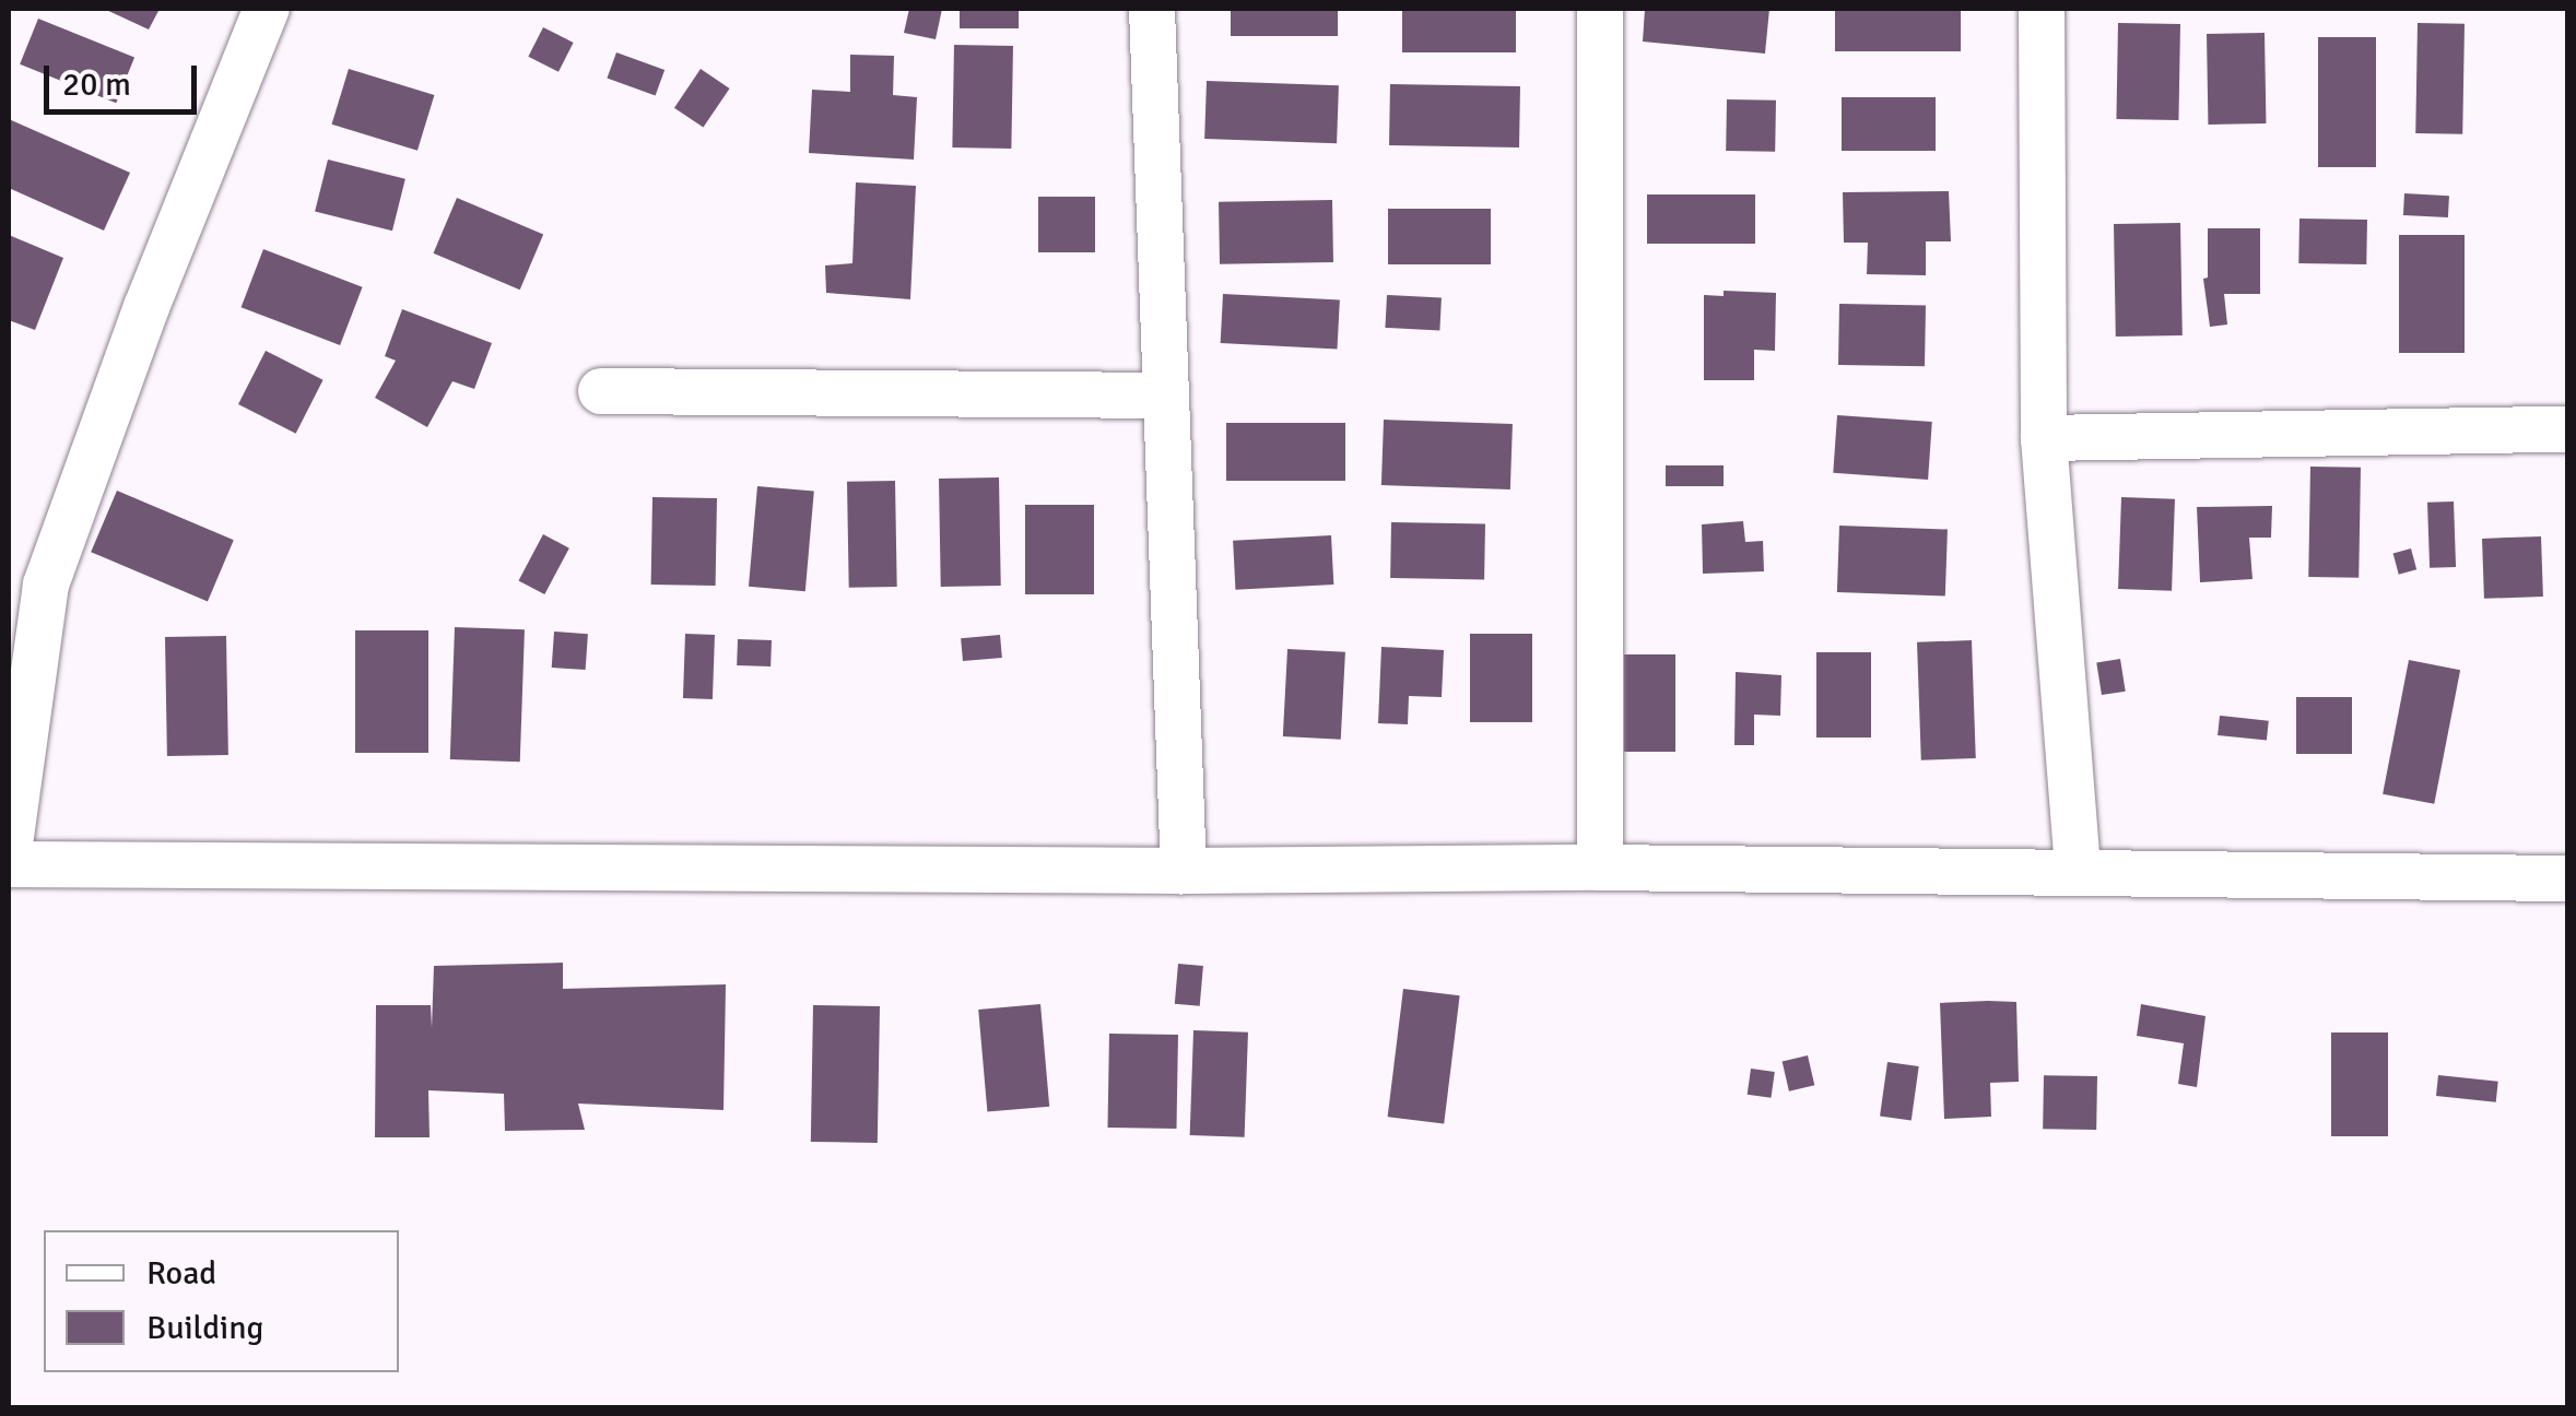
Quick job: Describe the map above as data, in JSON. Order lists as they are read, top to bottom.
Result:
{
  "legend": ["Road", "Building"],
  "scale_bar": "20 m"
}
